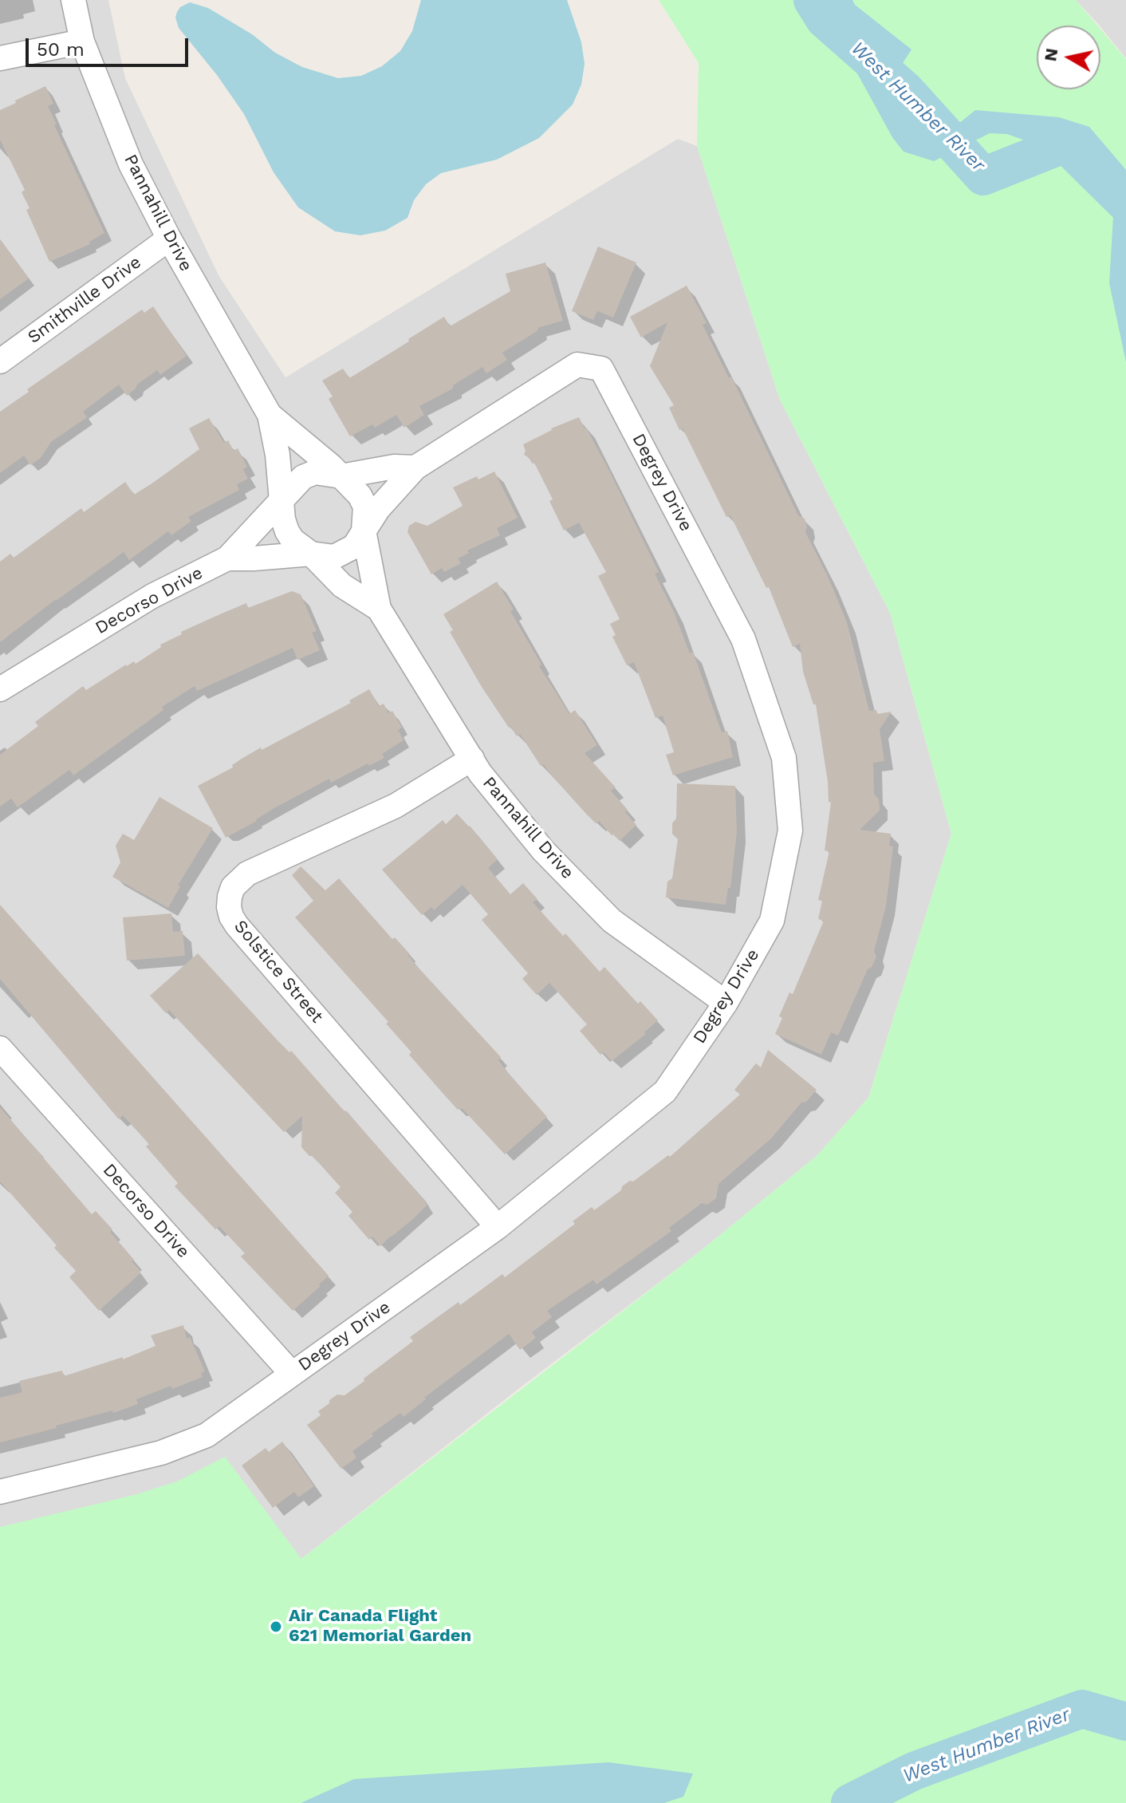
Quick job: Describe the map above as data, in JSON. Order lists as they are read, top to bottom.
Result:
{
  "streets": {
    "street": [
      "Pannahill Drive",
      "Smithville Drive",
      "Degrey Drive",
      "Decorso Drive",
      "Solstice Street"
    ]
  },
  "crossings": [
    ["Pannahill Drive", "Smithville Drive"],
    ["Pannahill Drive", "Degrey Drive"],
    ["Pannahill Drive", "Decorso Drive"],
    ["Pannahill Drive", "Solstice Street"],
    ["Degrey Drive", "Decorso Drive"],
    ["Degrey Drive", "Solstice Street"]
  ],
  "water": ["West Humber River"],
  "places": ["Air Canada Flight 621 Memorial Garden"],
  "scale_bar": "50 m",
  "north": "left"
}
